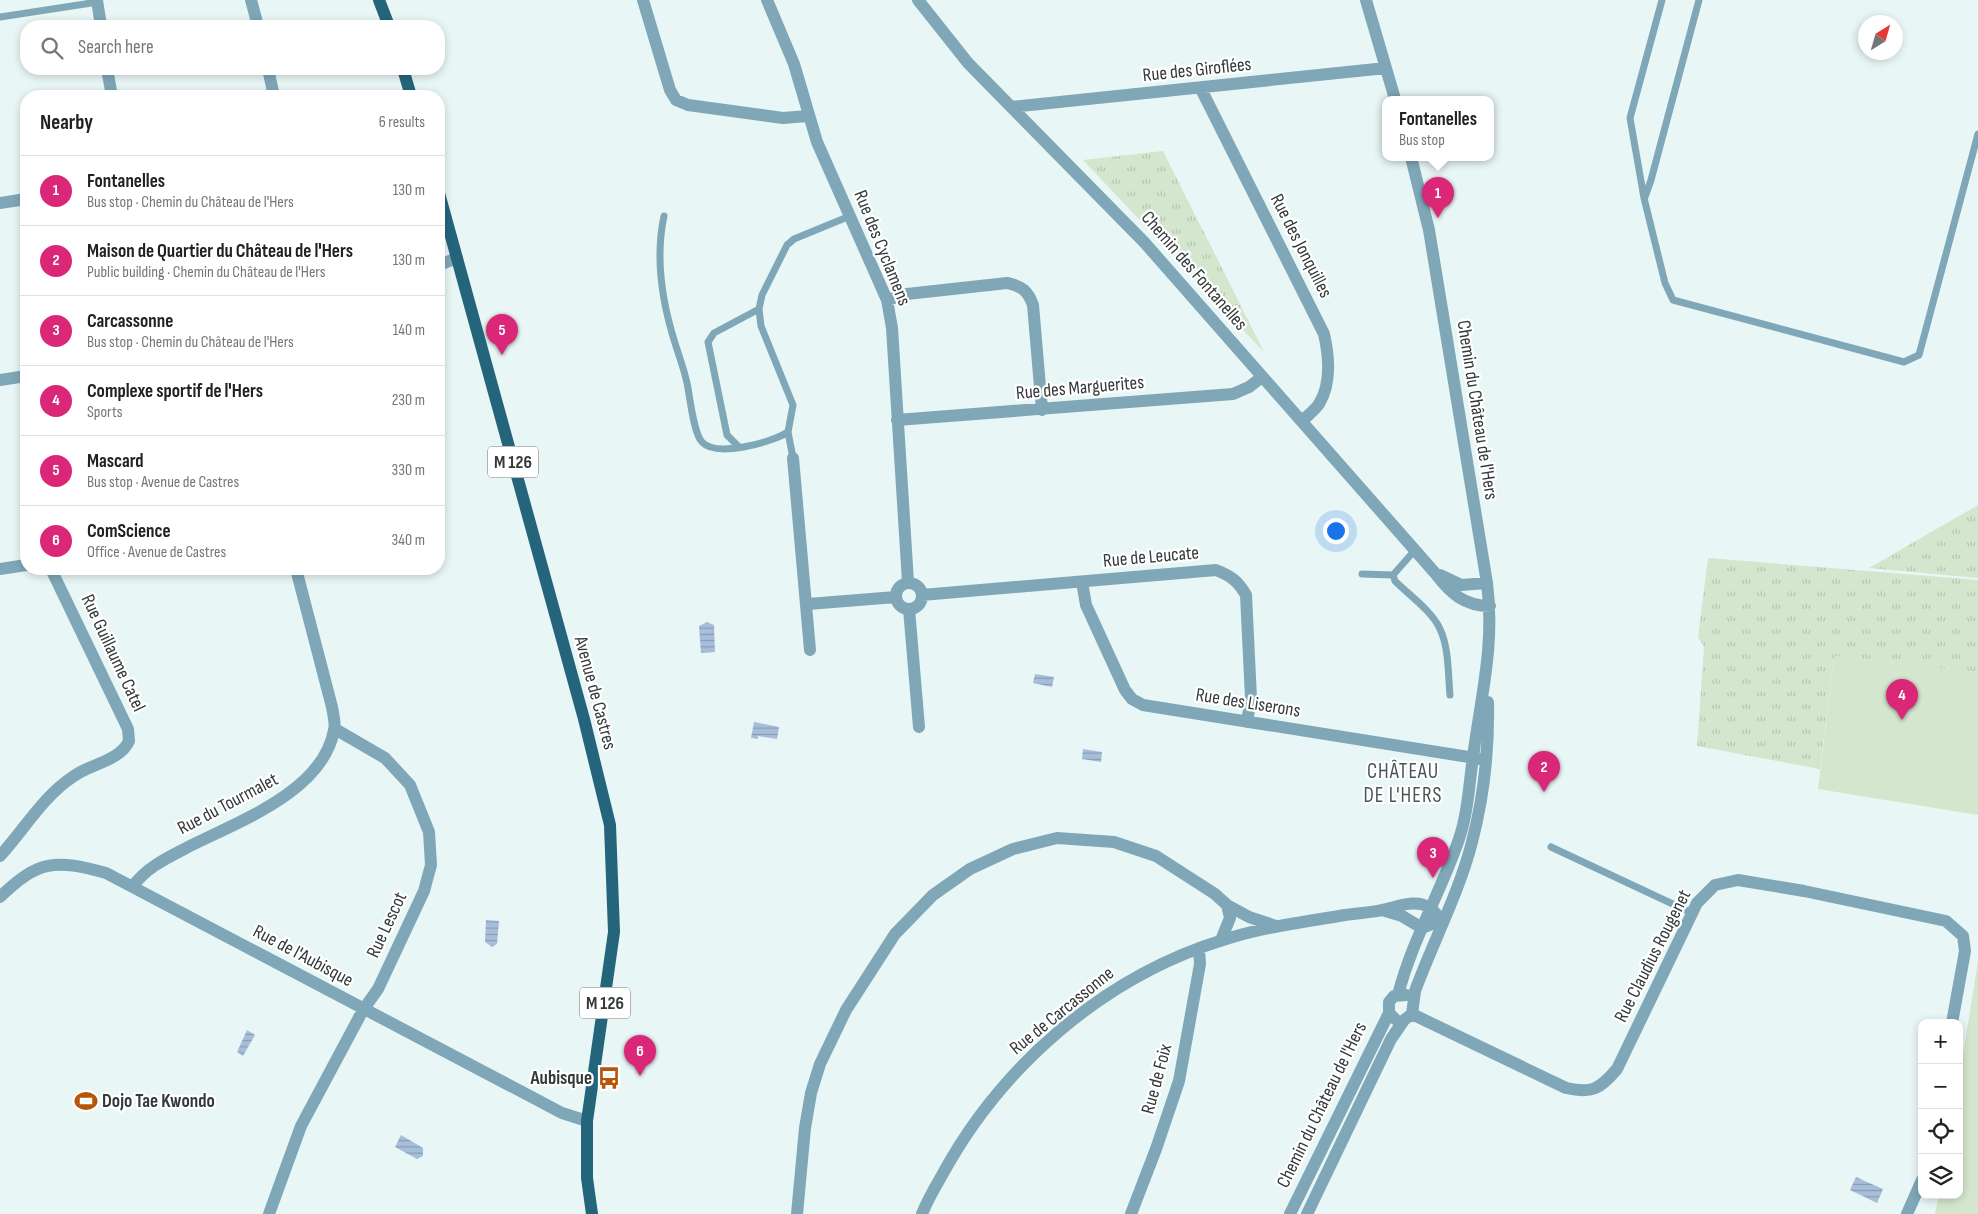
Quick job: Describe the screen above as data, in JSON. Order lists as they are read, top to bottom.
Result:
{
  "streets": {
    "main road": ["M 126", "Avenue de Castres"],
    "street": [
      "Rue des Giroflées",
      "Rue des Jonquilles",
      "Rue des Cyclamens",
      "Chemin des Fontanelles",
      "Rue des Marguerites",
      "Chemin du Château de l'Hers",
      "Rue de Leucate",
      "Rue Guillaume Catel",
      "Rue des Liserons",
      "Rue du Tourmalet",
      "Rue Lescot",
      "Rue de l'Aubisque",
      "Rue Claudius Rougenet",
      "Rue de Carcassonne",
      "Rue de Foix"
    ]
  },
  "crossings": [
    ["Rue des Giroflées", "Rue des Jonquilles"],
    ["Rue des Giroflées", "Chemin des Fontanelles"],
    ["Rue des Jonquilles", "Chemin des Fontanelles"],
    ["Rue des Cyclamens", "Rue des Marguerites"],
    ["Rue des Cyclamens", "Rue de Leucate"],
    ["Chemin des Fontanelles", "Rue des Marguerites"],
    ["Chemin des Fontanelles", "Chemin du Château de l'Hers"],
    ["Chemin du Château de l'Hers", "Rue des Liserons"],
    ["Chemin du Château de l'Hers", "Rue Claudius Rougenet"],
    ["Chemin du Château de l'Hers", "Rue de Carcassonne"],
    ["Rue de Leucate", "Rue des Liserons"],
    ["Avenue de Castres", "Rue de l'Aubisque"],
    ["Rue du Tourmalet", "Rue Lescot"],
    ["Rue du Tourmalet", "Rue de l'Aubisque"],
    ["Rue Lescot", "Rue de l'Aubisque"],
    ["Rue de Carcassonne", "Rue de Foix"]
  ],
  "districts": ["CHÂTEAU DE L'HERS"],
  "places": {
    "bus stop": ["Aubisque"],
    "sports": ["Dojo Tae Kwondo"]
  },
  "north": "top right",
  "page": {
    "search": "Search here",
    "heading": ["Nearby", "6 results"],
    "popup": ["Fontanelles", "Bus stop"],
    "list": [
      {
        "mark": "1",
        "name": "Fontanelles",
        "note": "Bus stop · Chemin du Château de l'Hers",
        "value": "130 m"
      },
      {
        "mark": "2",
        "name": "Maison de Quartier du Château de l'Hers",
        "note": "Public building · Chemin du Château de l'Hers",
        "value": "130 m"
      },
      {
        "mark": "3",
        "name": "Carcassonne",
        "note": "Bus stop · Chemin du Château de l'Hers",
        "value": "140 m"
      },
      {
        "mark": "4",
        "name": "Complexe sportif de l'Hers",
        "note": "Sports",
        "value": "230 m"
      },
      {
        "mark": "5",
        "name": "Mascard",
        "note": "Bus stop · Avenue de Castres",
        "value": "330 m"
      },
      {
        "mark": "6",
        "name": "ComScience",
        "note": "Office · Avenue de Castres",
        "value": "340 m"
      }
    ],
    "pins": [
      "1",
      "5",
      "4",
      "2",
      "3",
      "6"
    ],
    "map_buttons": ["+", "−"]
  }
}
